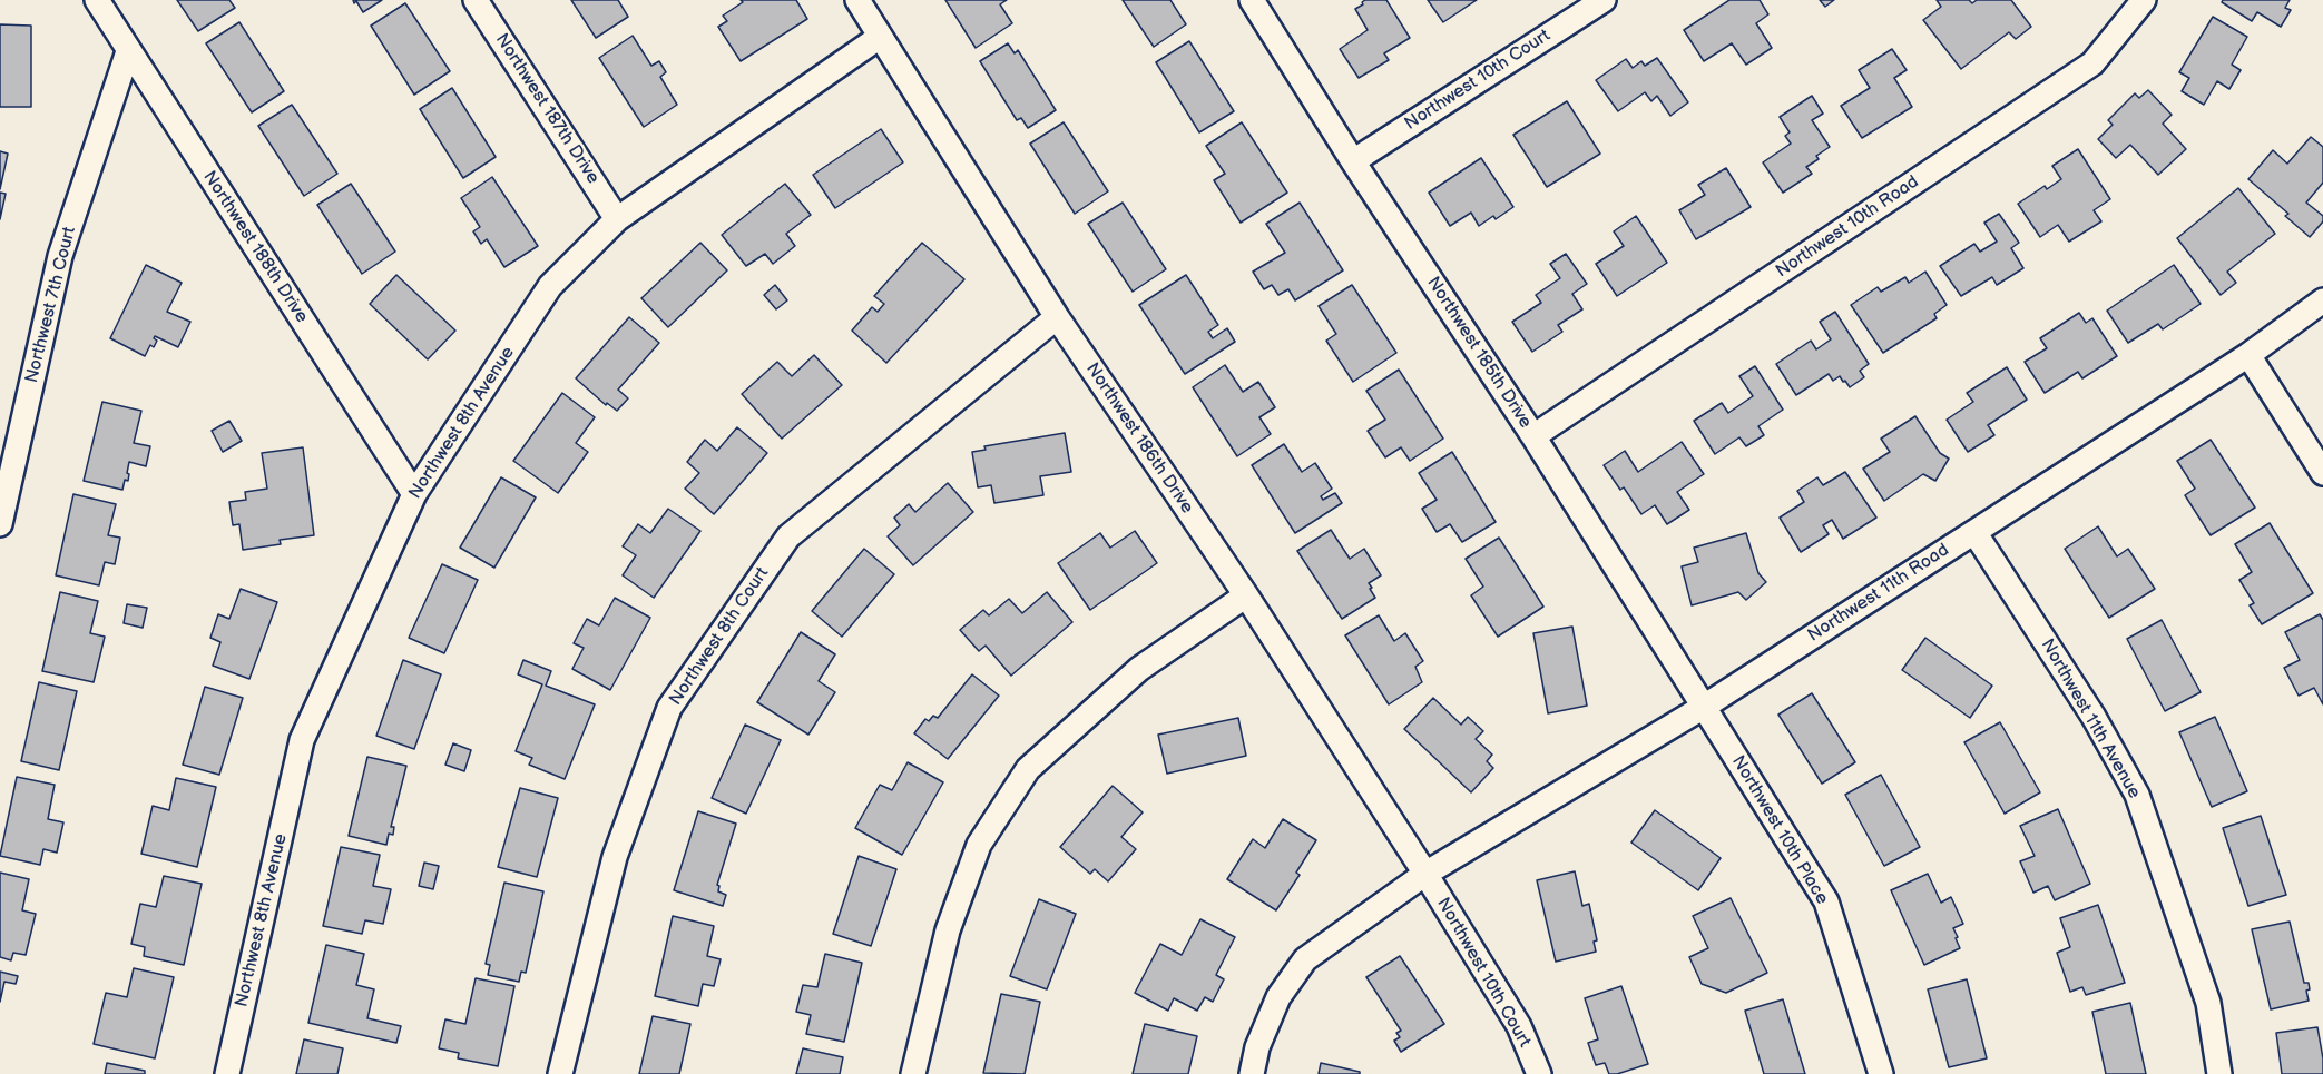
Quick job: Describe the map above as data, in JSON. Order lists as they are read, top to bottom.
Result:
{
  "streets": {
    "street": [
      "Northwest 10th Court",
      "Northwest 187th Drive",
      "Northwest 10th Road",
      "Northwest 188th Drive",
      "Northwest 7th Court",
      "Northwest 185th Drive",
      "Northwest 8th Avenue",
      "Northwest 186th Drive",
      "Northwest 11th Road",
      "Northwest 8th Court",
      "Northwest 11th Avenue",
      "Northwest 10th Place"
    ]
  },
  "crossings": [
    ["Northwest 10th Court", "Northwest 185th Drive"],
    ["Northwest 10th Court", "Northwest 186th Drive"],
    ["Northwest 10th Court", "Northwest 11th Road"],
    ["Northwest 187th Drive", "Northwest 8th Avenue"],
    ["Northwest 10th Road", "Northwest 185th Drive"],
    ["Northwest 188th Drive", "Northwest 7th Court"],
    ["Northwest 188th Drive", "Northwest 8th Avenue"],
    ["Northwest 185th Drive", "Northwest 11th Road"],
    ["Northwest 185th Drive", "Northwest 10th Place"],
    ["Northwest 8th Avenue", "Northwest 186th Drive"],
    ["Northwest 186th Drive", "Northwest 11th Road"],
    ["Northwest 186th Drive", "Northwest 8th Court"],
    ["Northwest 11th Road", "Northwest 11th Avenue"],
    ["Northwest 11th Road", "Northwest 10th Place"]
  ]
}
